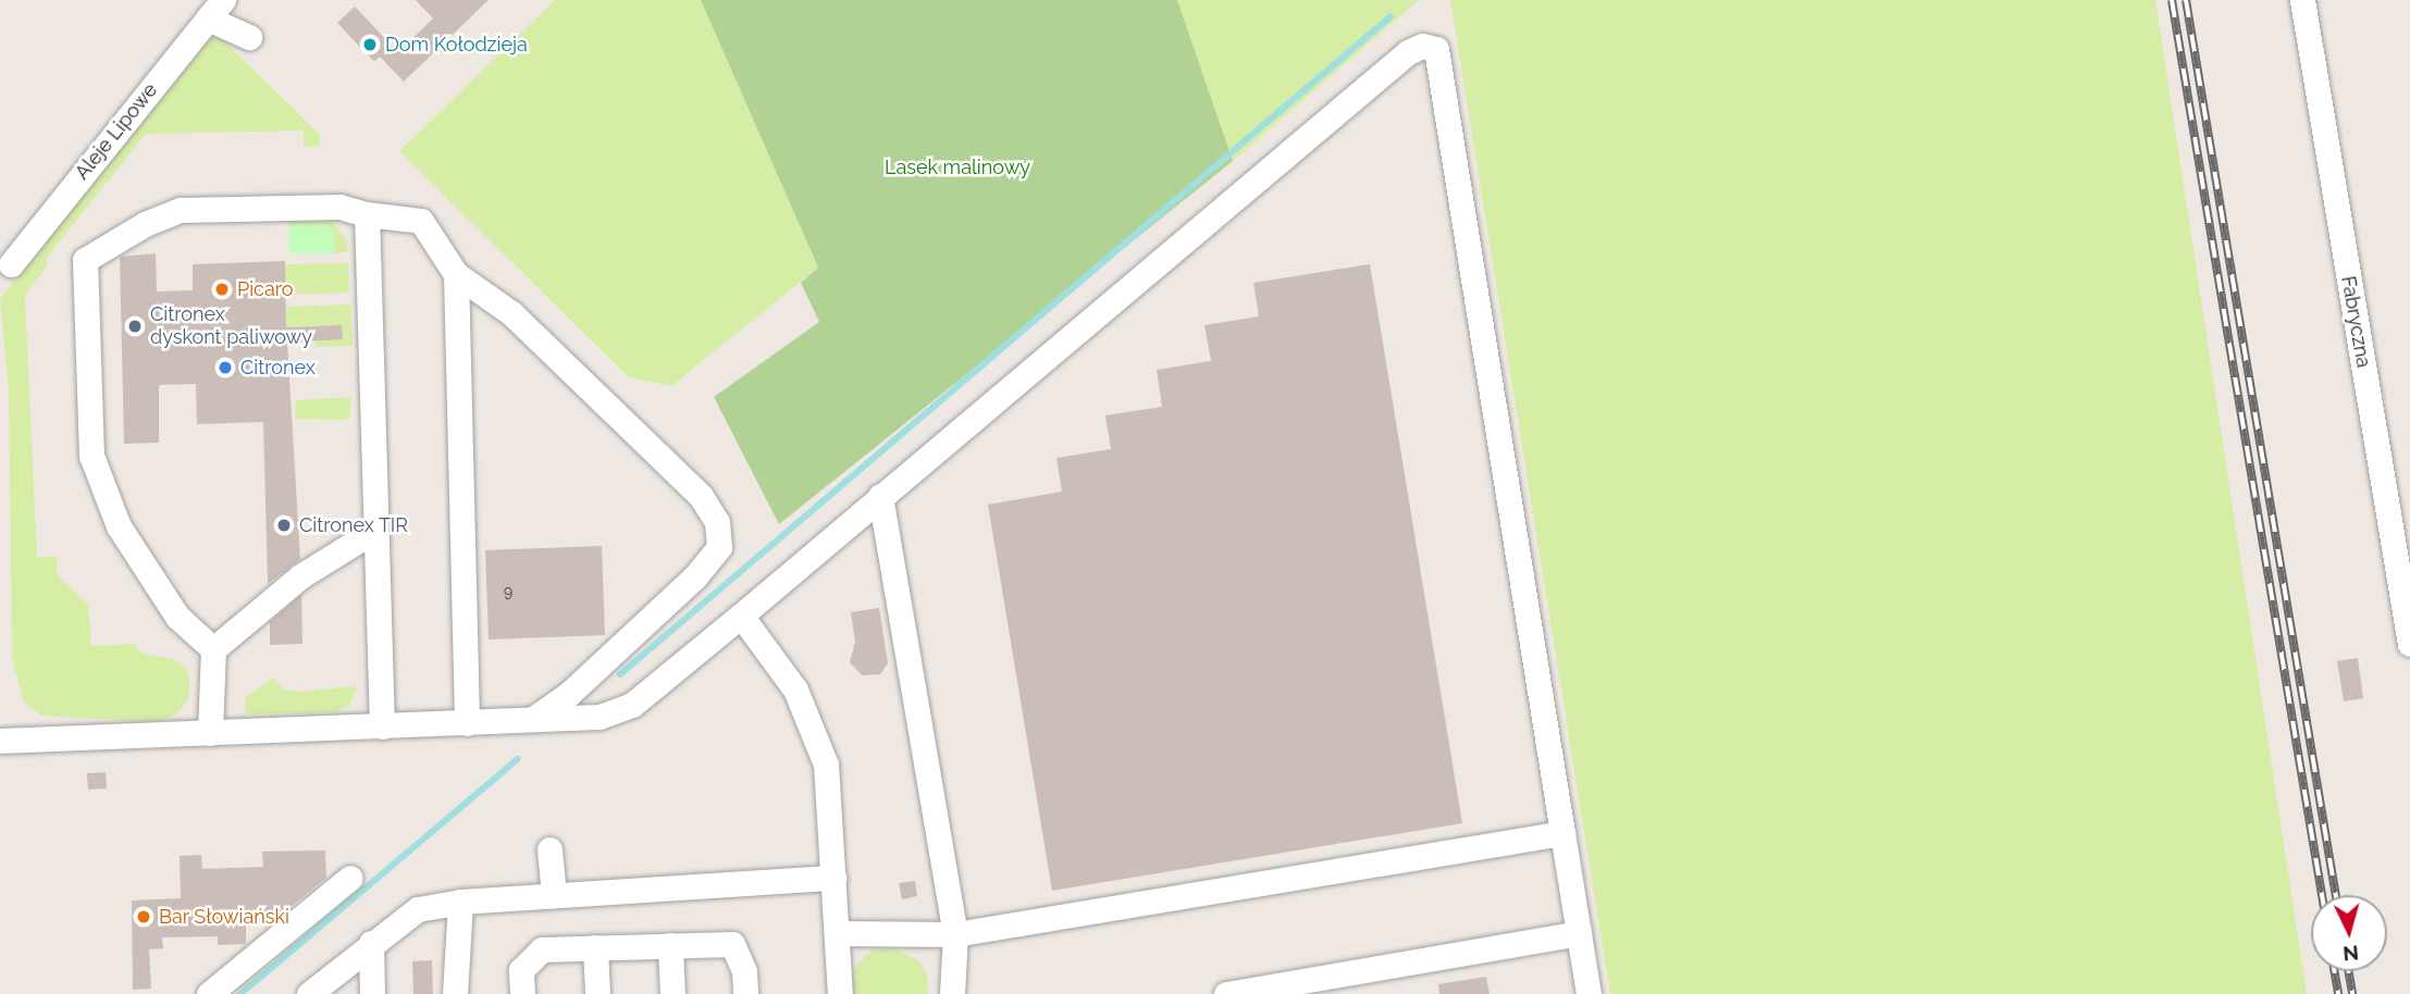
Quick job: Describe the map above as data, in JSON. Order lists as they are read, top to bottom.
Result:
{
  "streets": {
    "street": ["Aleje Lipowe", "Fabryczna"]
  },
  "parks": ["Lasek malinowy"],
  "places": [
    "Dom Kołodzieja",
    "Picaro",
    "Citronex dyskont paliwowy",
    "Citronex",
    "Citronex TIR",
    "Bar Słowiański"
  ],
  "house_numbers": ["9"],
  "north": "bottom"
}
